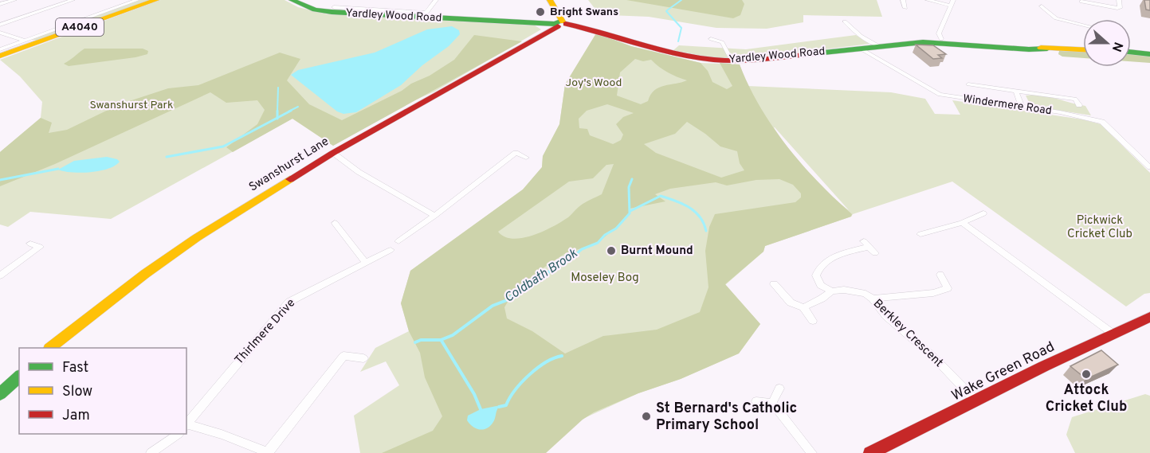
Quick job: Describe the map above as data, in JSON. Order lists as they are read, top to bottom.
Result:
{
  "streets": {
    "street": [
      "Yardley Wood Road",
      "A4040",
      "Windermere Road",
      "Swanshurst Lane",
      "Thirlmere Drive",
      "Berkley Crescent",
      "Wake Green Road"
    ]
  },
  "crossings": [
    ["Yardley Wood Road", "Windermere Road"],
    ["Yardley Wood Road", "Swanshurst Lane"],
    ["Berkley Crescent", "Wake Green Road"]
  ],
  "water": ["Coldbath Brook"],
  "parks": [
    "Joy's Wood",
    "Swanshurst Park",
    "Pickwick Cricket Club",
    "Moseley Bog"
  ],
  "places": [
    "Bright Swans",
    "Burnt Mound",
    "Attock Cricket Club",
    "St Bernard's Catholic Primary School"
  ],
  "legend": ["Fast", "Slow", "Jam"],
  "north": "right"
}
